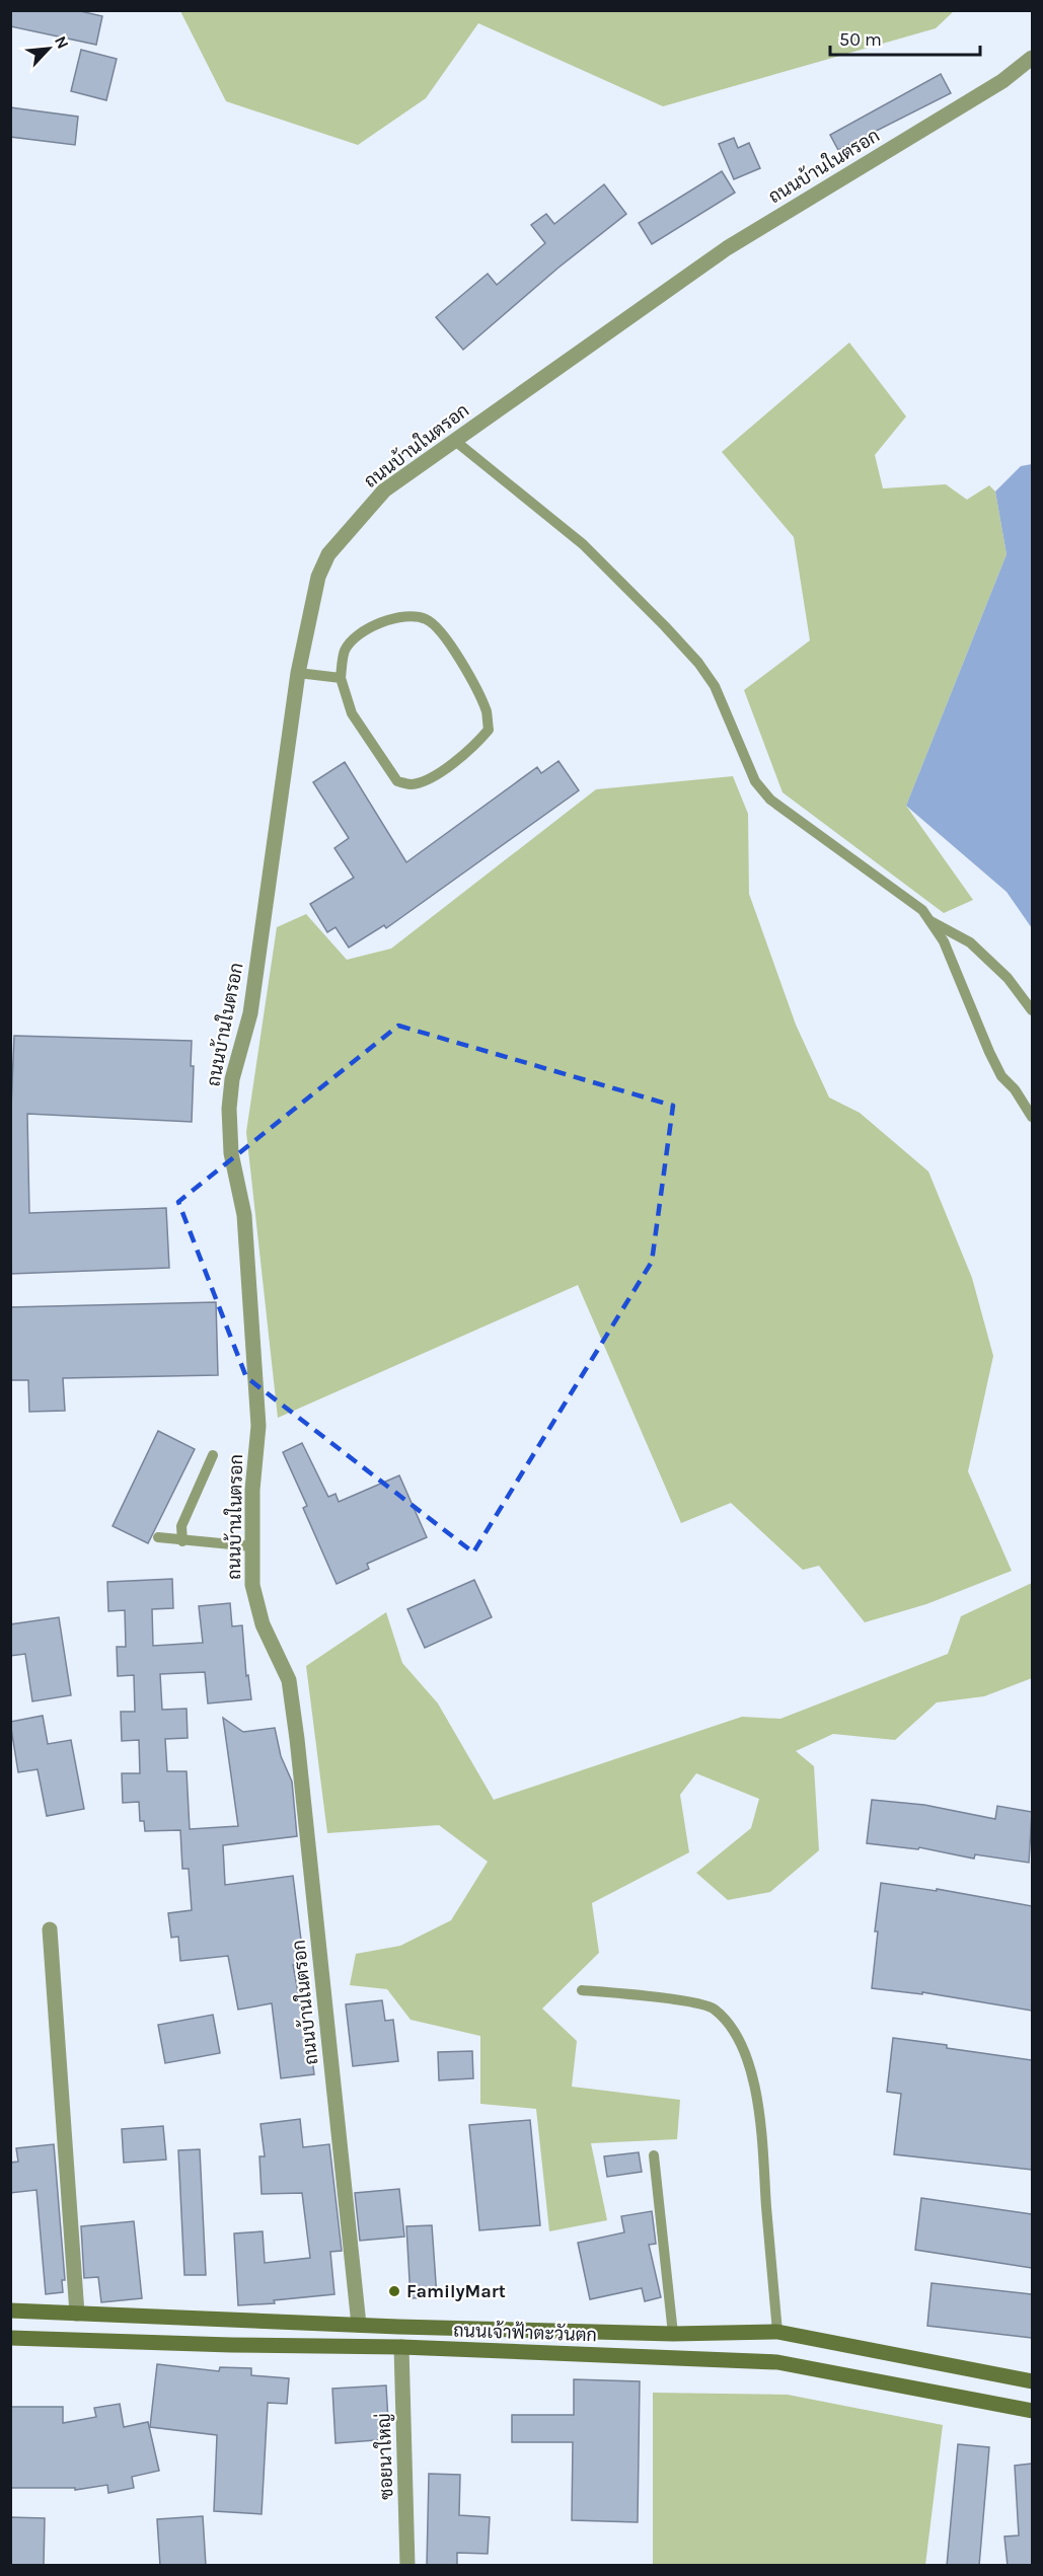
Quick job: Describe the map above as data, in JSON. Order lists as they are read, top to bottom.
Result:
{
  "streets": {
    "main road": ["ถนนเจ้าฟ้าตะวันตก"],
    "street": ["ถนนบ้านในตรอก", "ซอยนาใหญ่"]
  },
  "crossings": [
    ["ถนนบ้านในตรอก", "ถนนเจ้าฟ้าตะวันตก"],
    ["ถนนเจ้าฟ้าตะวันตก", "ซอยนาใหญ่"]
  ],
  "places": ["FamilyMart"],
  "scale_bar": "50 m",
  "north": "top right"
}
